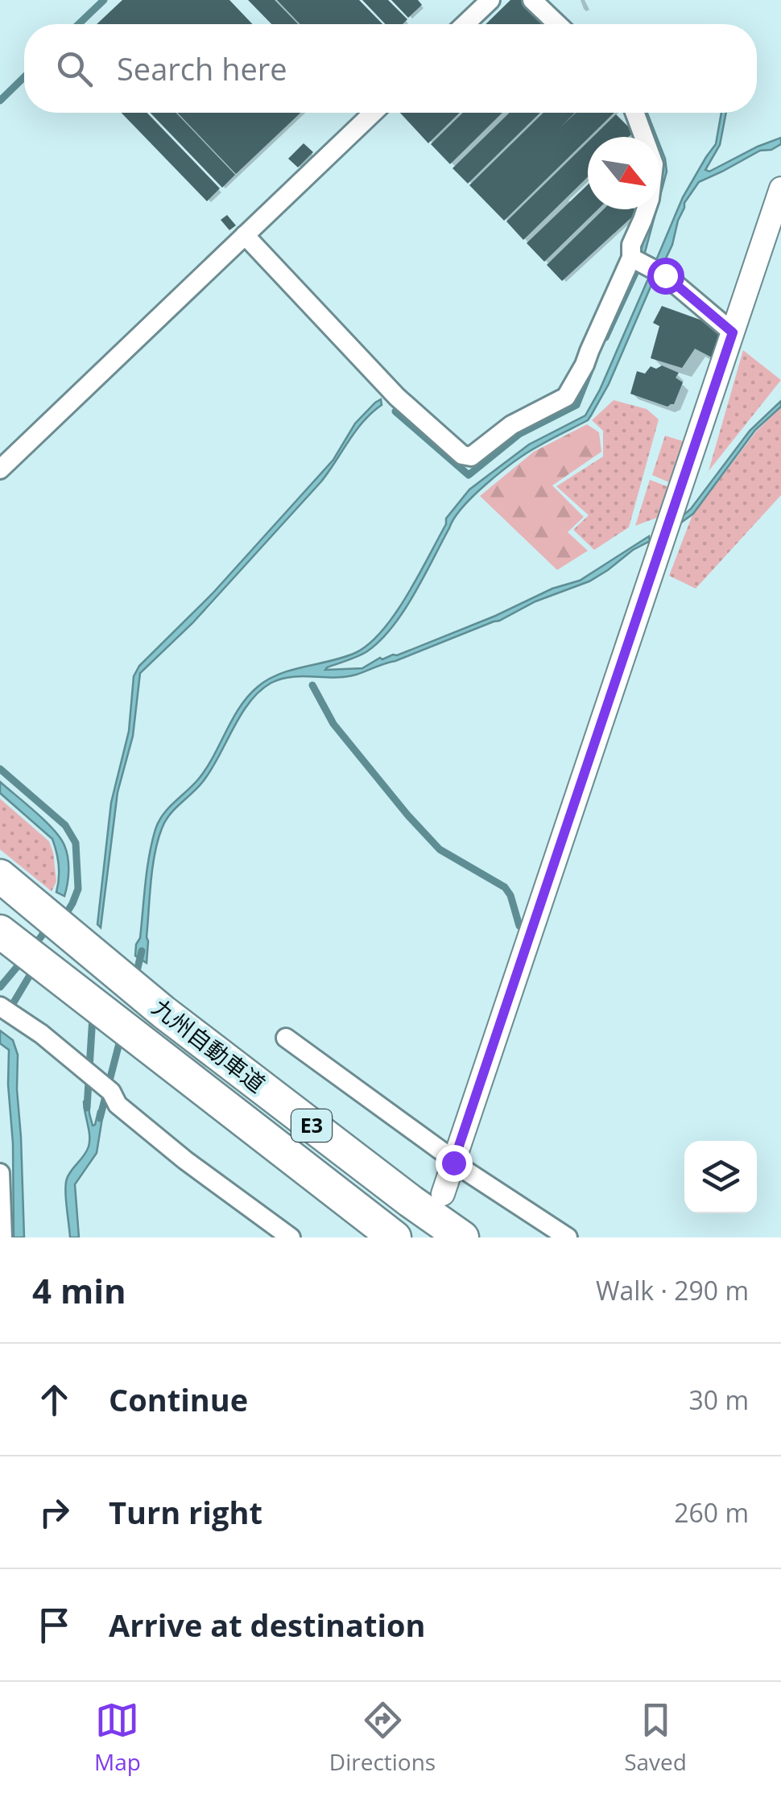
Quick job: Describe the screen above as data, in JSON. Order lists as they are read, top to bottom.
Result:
{
  "streets": {
    "highway": ["九州自動車道", "E3"]
  },
  "north": "bottom right",
  "page": {
    "search": "Search here",
    "heading": ["4 min", "Walk · 290 m"],
    "list": [
      ["Continue", "30 m"],
      ["Turn right", "260 m"],
      "Arrive at destination"
    ],
    "nav": ["Map", "Directions", "Saved"]
  }
}
